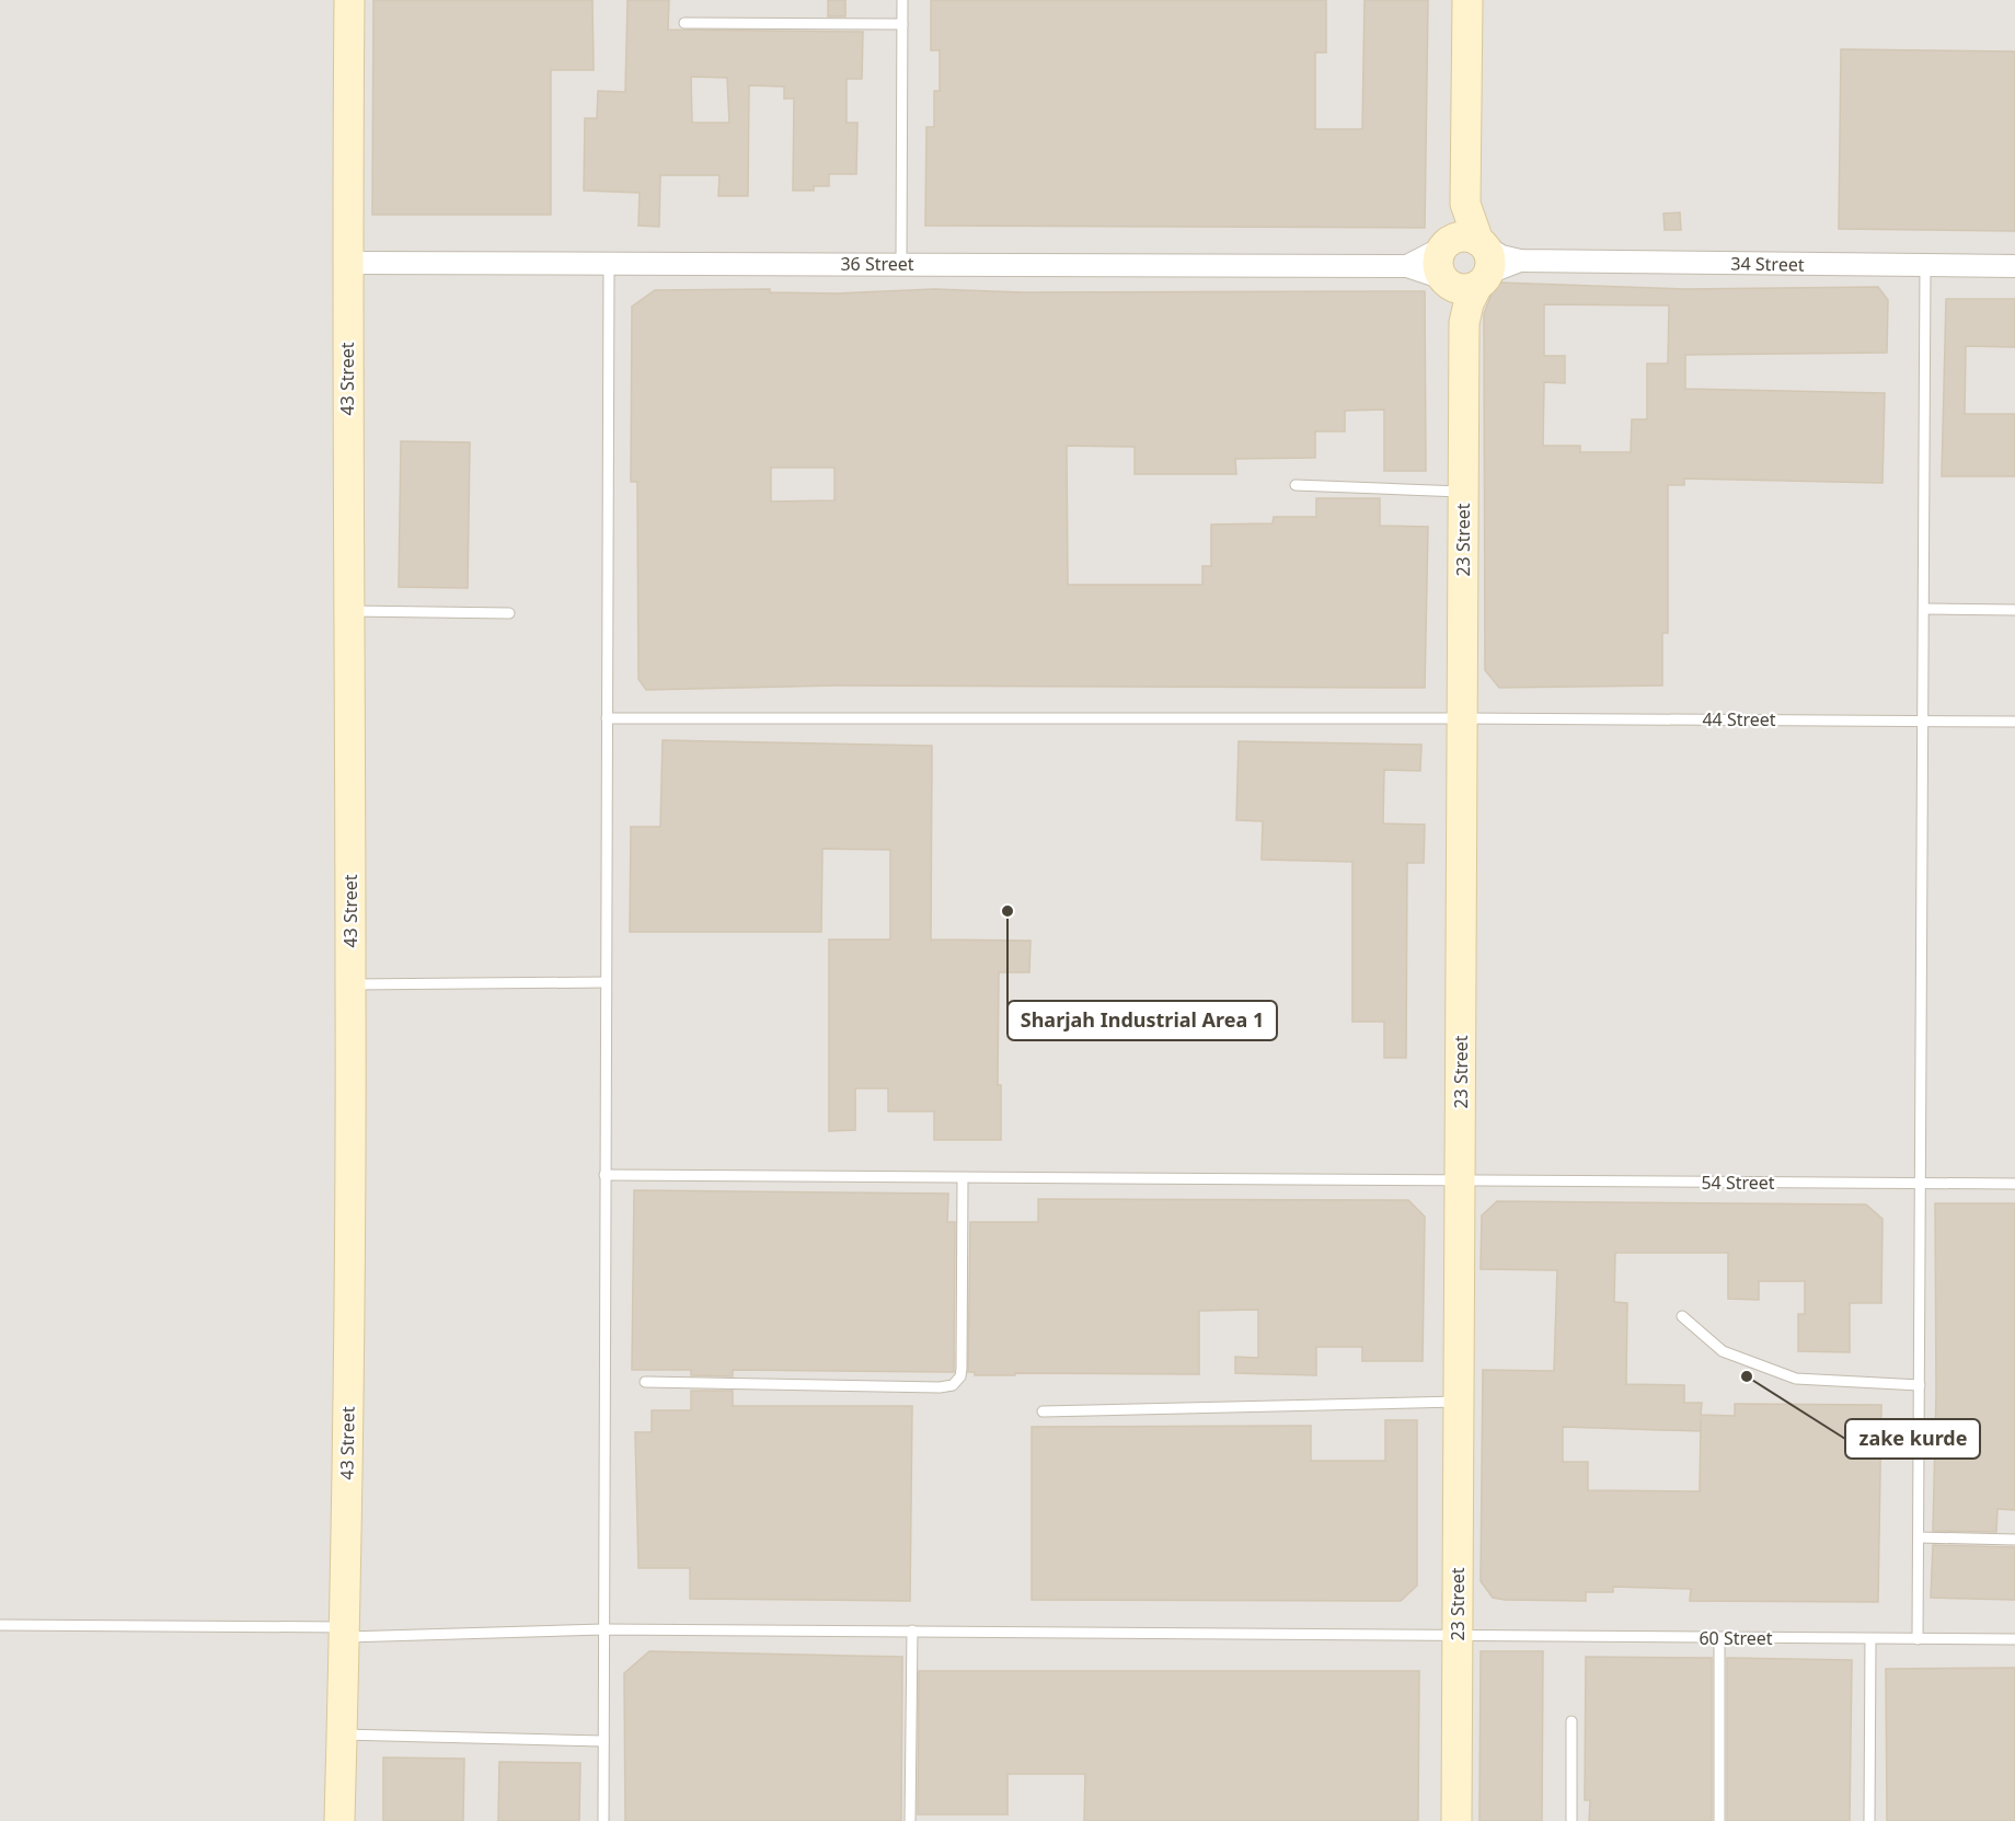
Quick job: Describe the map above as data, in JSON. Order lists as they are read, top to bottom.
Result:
{
  "streets": {
    "street": [
      "36 Street",
      "34 Street",
      "43 Street",
      "23 Street"
    ],
    "lane": ["44 Street", "54 Street", "60 Street"]
  },
  "crossings": [
    ["36 Street", "34 Street"],
    ["36 Street", "43 Street"],
    ["36 Street", "23 Street"],
    ["34 Street", "23 Street"],
    ["43 Street", "60 Street"],
    ["23 Street", "44 Street"],
    ["23 Street", "54 Street"],
    ["23 Street", "60 Street"]
  ],
  "places": ["Sharjah Industrial Area 1", "zake kurde"]
}
